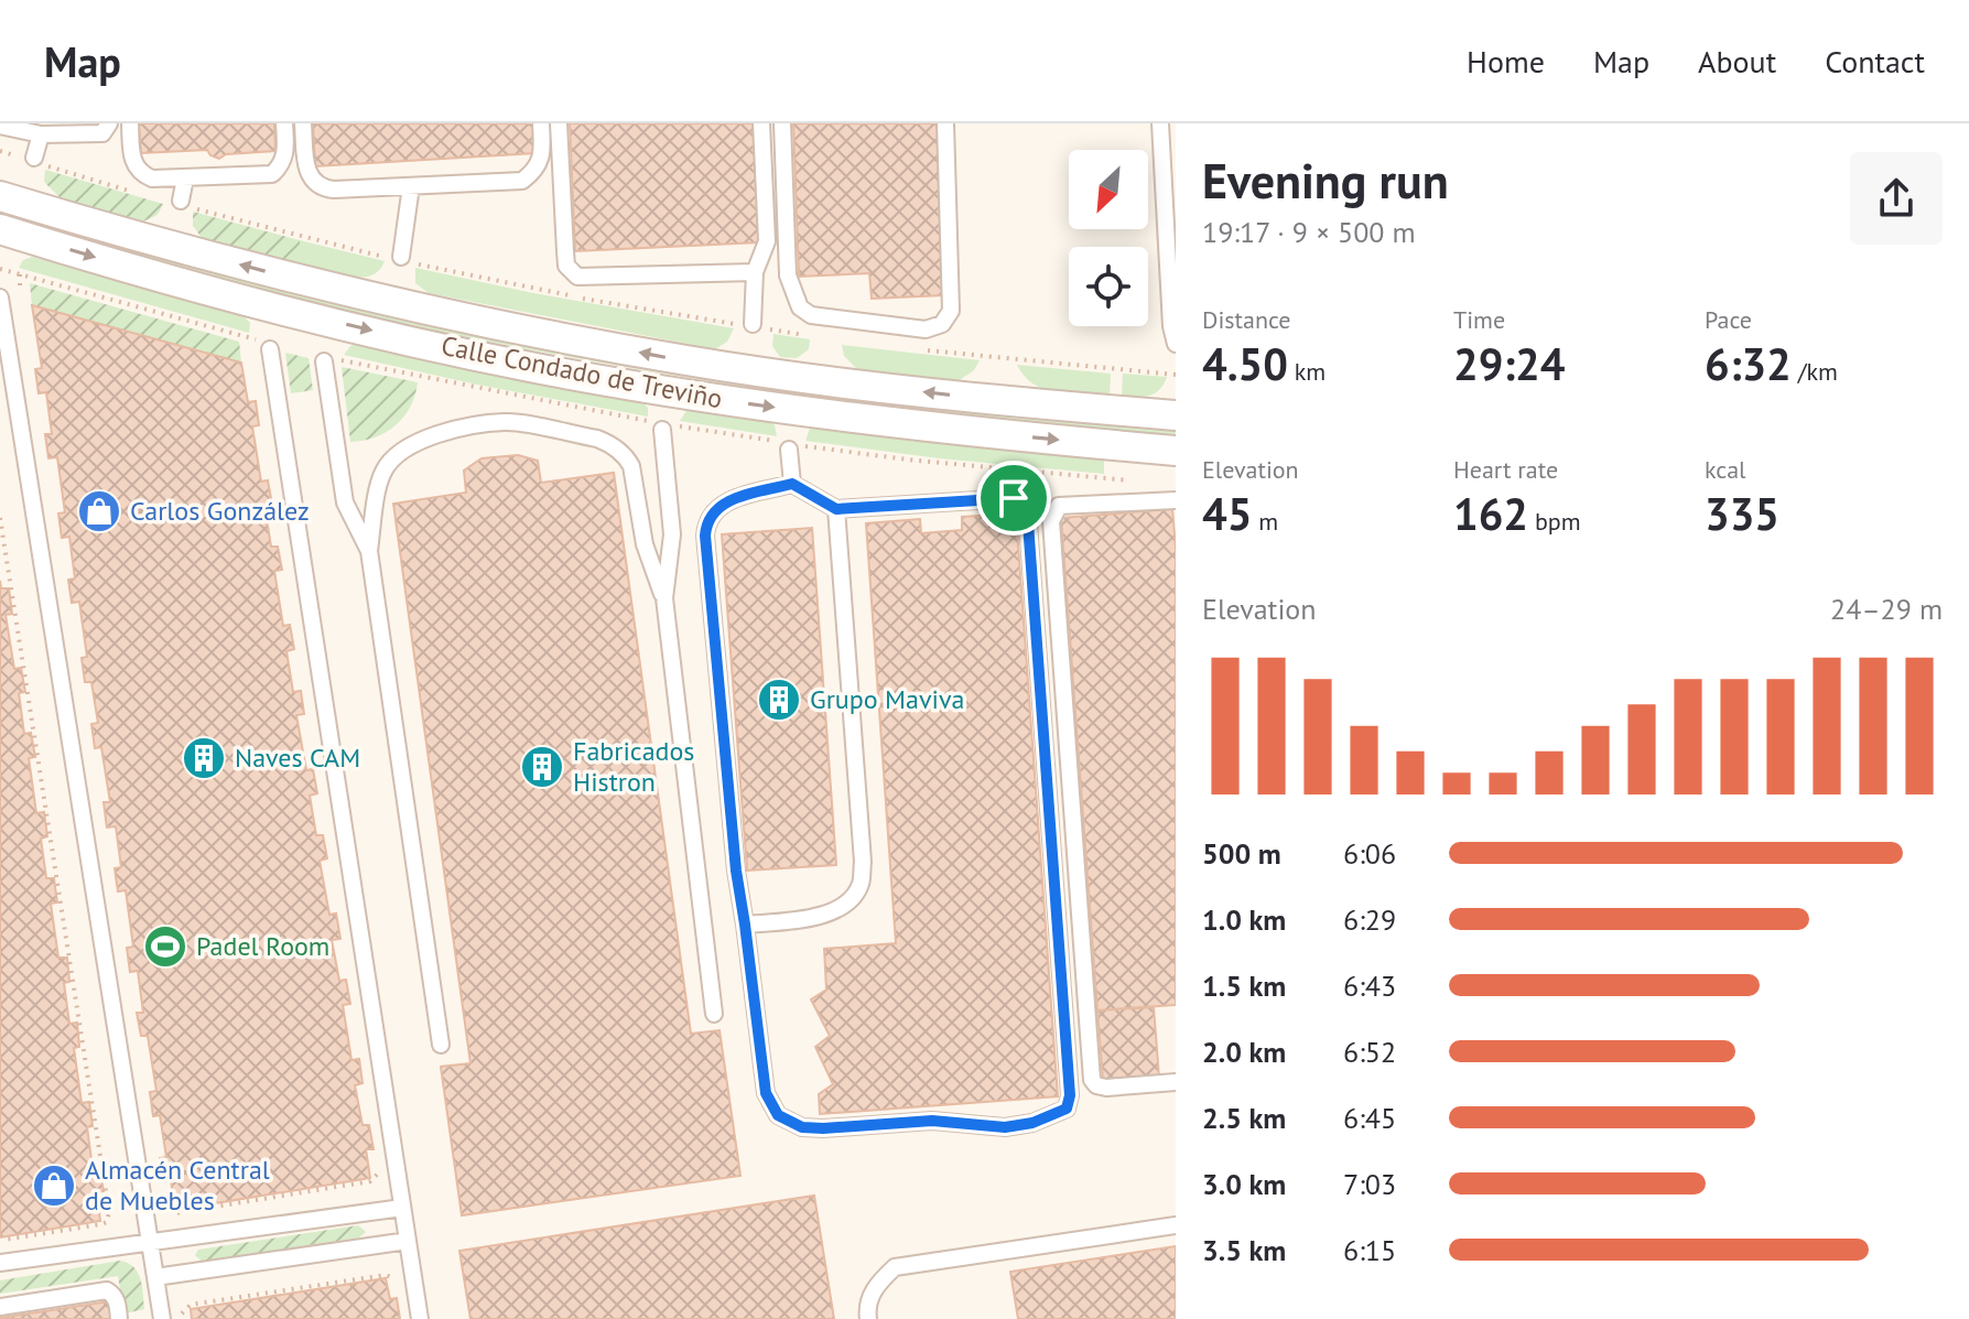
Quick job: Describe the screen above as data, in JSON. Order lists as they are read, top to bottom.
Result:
{
  "streets": {
    "street": ["Calle Condado de Treviño"]
  },
  "places": {
    "shop": ["Carlos González", "Almacén Central de Muebles"],
    "building": ["Grupo Maviva", "Naves CAM", "Fabricados Histron"],
    "sports": ["Padel Room"]
  },
  "north": "bottom left",
  "page": {
    "header": "Map",
    "nav": [
      "Home",
      "Map",
      "About",
      "Contact"
    ],
    "heading": ["Evening run", "19:17 · 9 × 500 m"],
    "stats": [
      ["Distance", "4.50 km"],
      ["Time", "29:24"],
      ["Pace", "6:32 /km"],
      ["Elevation", "45 m"],
      ["Heart rate", "162 bpm"],
      ["kcal", "335"]
    ],
    "chart": ["Elevation", "24–29 m"],
    "list": [
      {
        "name": "500 m",
        "note": "6:06"
      },
      {
        "name": "1.0 km",
        "note": "6:29"
      },
      {
        "name": "1.5 km",
        "note": "6:43"
      },
      {
        "name": "2.0 km",
        "note": "6:52"
      },
      {
        "name": "2.5 km",
        "note": "6:45"
      },
      {
        "name": "3.0 km",
        "note": "7:03"
      },
      {
        "name": "3.5 km",
        "note": "6:15"
      }
    ]
  }
}
